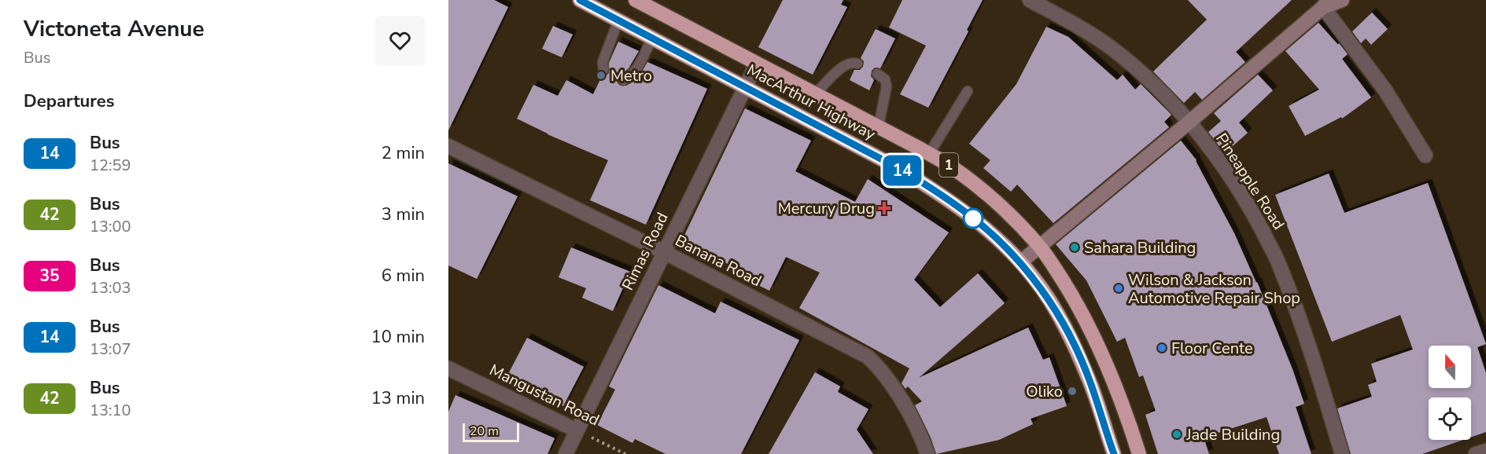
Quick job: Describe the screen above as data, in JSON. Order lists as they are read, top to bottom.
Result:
{
  "streets": {
    "highway": ["MacArthur Highway", "1"],
    "street": [
      "Pineapple Road",
      "Rimas Road",
      "Banana Road",
      "Mangustan Road"
    ]
  },
  "crossings": [
    ["MacArthur Highway", "Rimas Road"],
    ["Rimas Road", "Banana Road"],
    ["Rimas Road", "Mangustan Road"]
  ],
  "places": {
    "other": [
      "Metro",
      "Sahara Building",
      "Wilson & Jackson Automotive Repair Shop",
      "Floor Cente",
      "Oliko",
      "Jade Building"
    ],
    "health": ["Mercury Drug"]
  },
  "lines": ["bus line 14"],
  "scale_bar": "20 m",
  "north": "top",
  "page": {
    "heading": [
      ["Victoneta Avenue", "Bus"],
      "Departures"
    ],
    "on_map": "14",
    "list": [
      {
        "mark": "14",
        "name": "Bus",
        "note": "12:59",
        "value": "2 min"
      },
      {
        "mark": "42",
        "name": "Bus",
        "note": "13:00",
        "value": "3 min"
      },
      {
        "mark": "35",
        "name": "Bus",
        "note": "13:03",
        "value": "6 min"
      },
      {
        "mark": "14",
        "name": "Bus",
        "note": "13:07",
        "value": "10 min"
      },
      {
        "mark": "42",
        "name": "Bus",
        "note": "13:10",
        "value": "13 min"
      }
    ],
    "scale": "20 m"
  }
}
